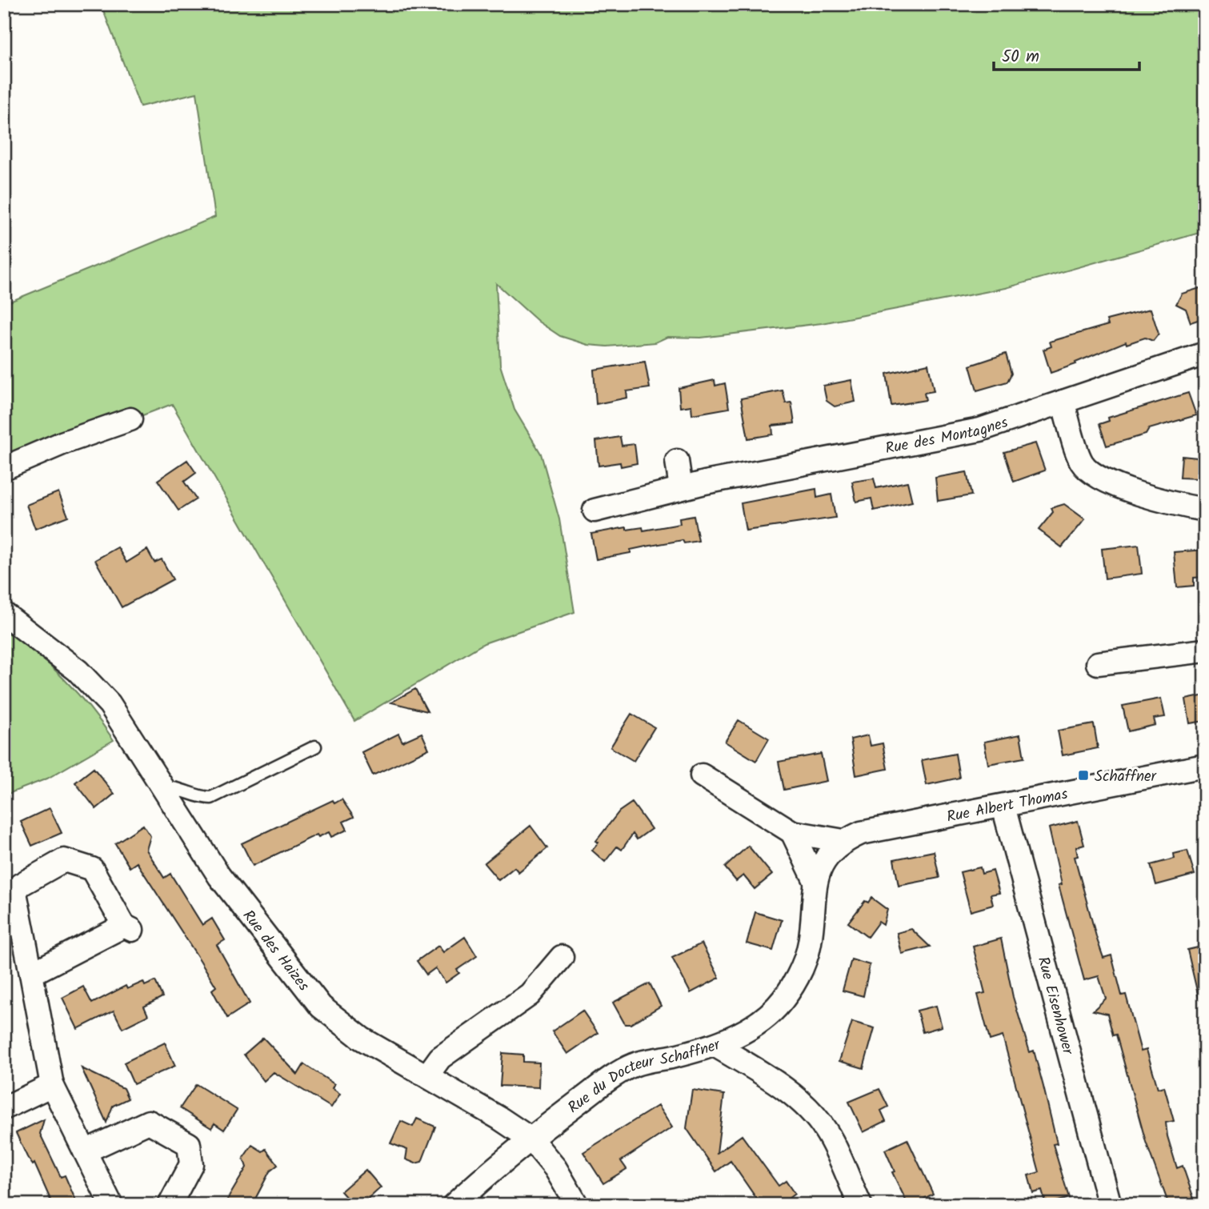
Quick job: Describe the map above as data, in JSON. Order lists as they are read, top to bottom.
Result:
{
  "streets": {
    "street": [
      "Rue des Montagnes",
      "Rue Albert Thomas",
      "Rue des Haizes",
      "Rue Eisenhower",
      "Rue du Docteur Schaffner"
    ]
  },
  "crossings": [
    ["Rue Albert Thomas", "Rue Eisenhower"],
    ["Rue Albert Thomas", "Rue du Docteur Schaffner"],
    ["Rue des Haizes", "Rue du Docteur Schaffner"]
  ],
  "places": {
    "transit": ["Schaffner"]
  },
  "scale_bar": "50 m"
}
